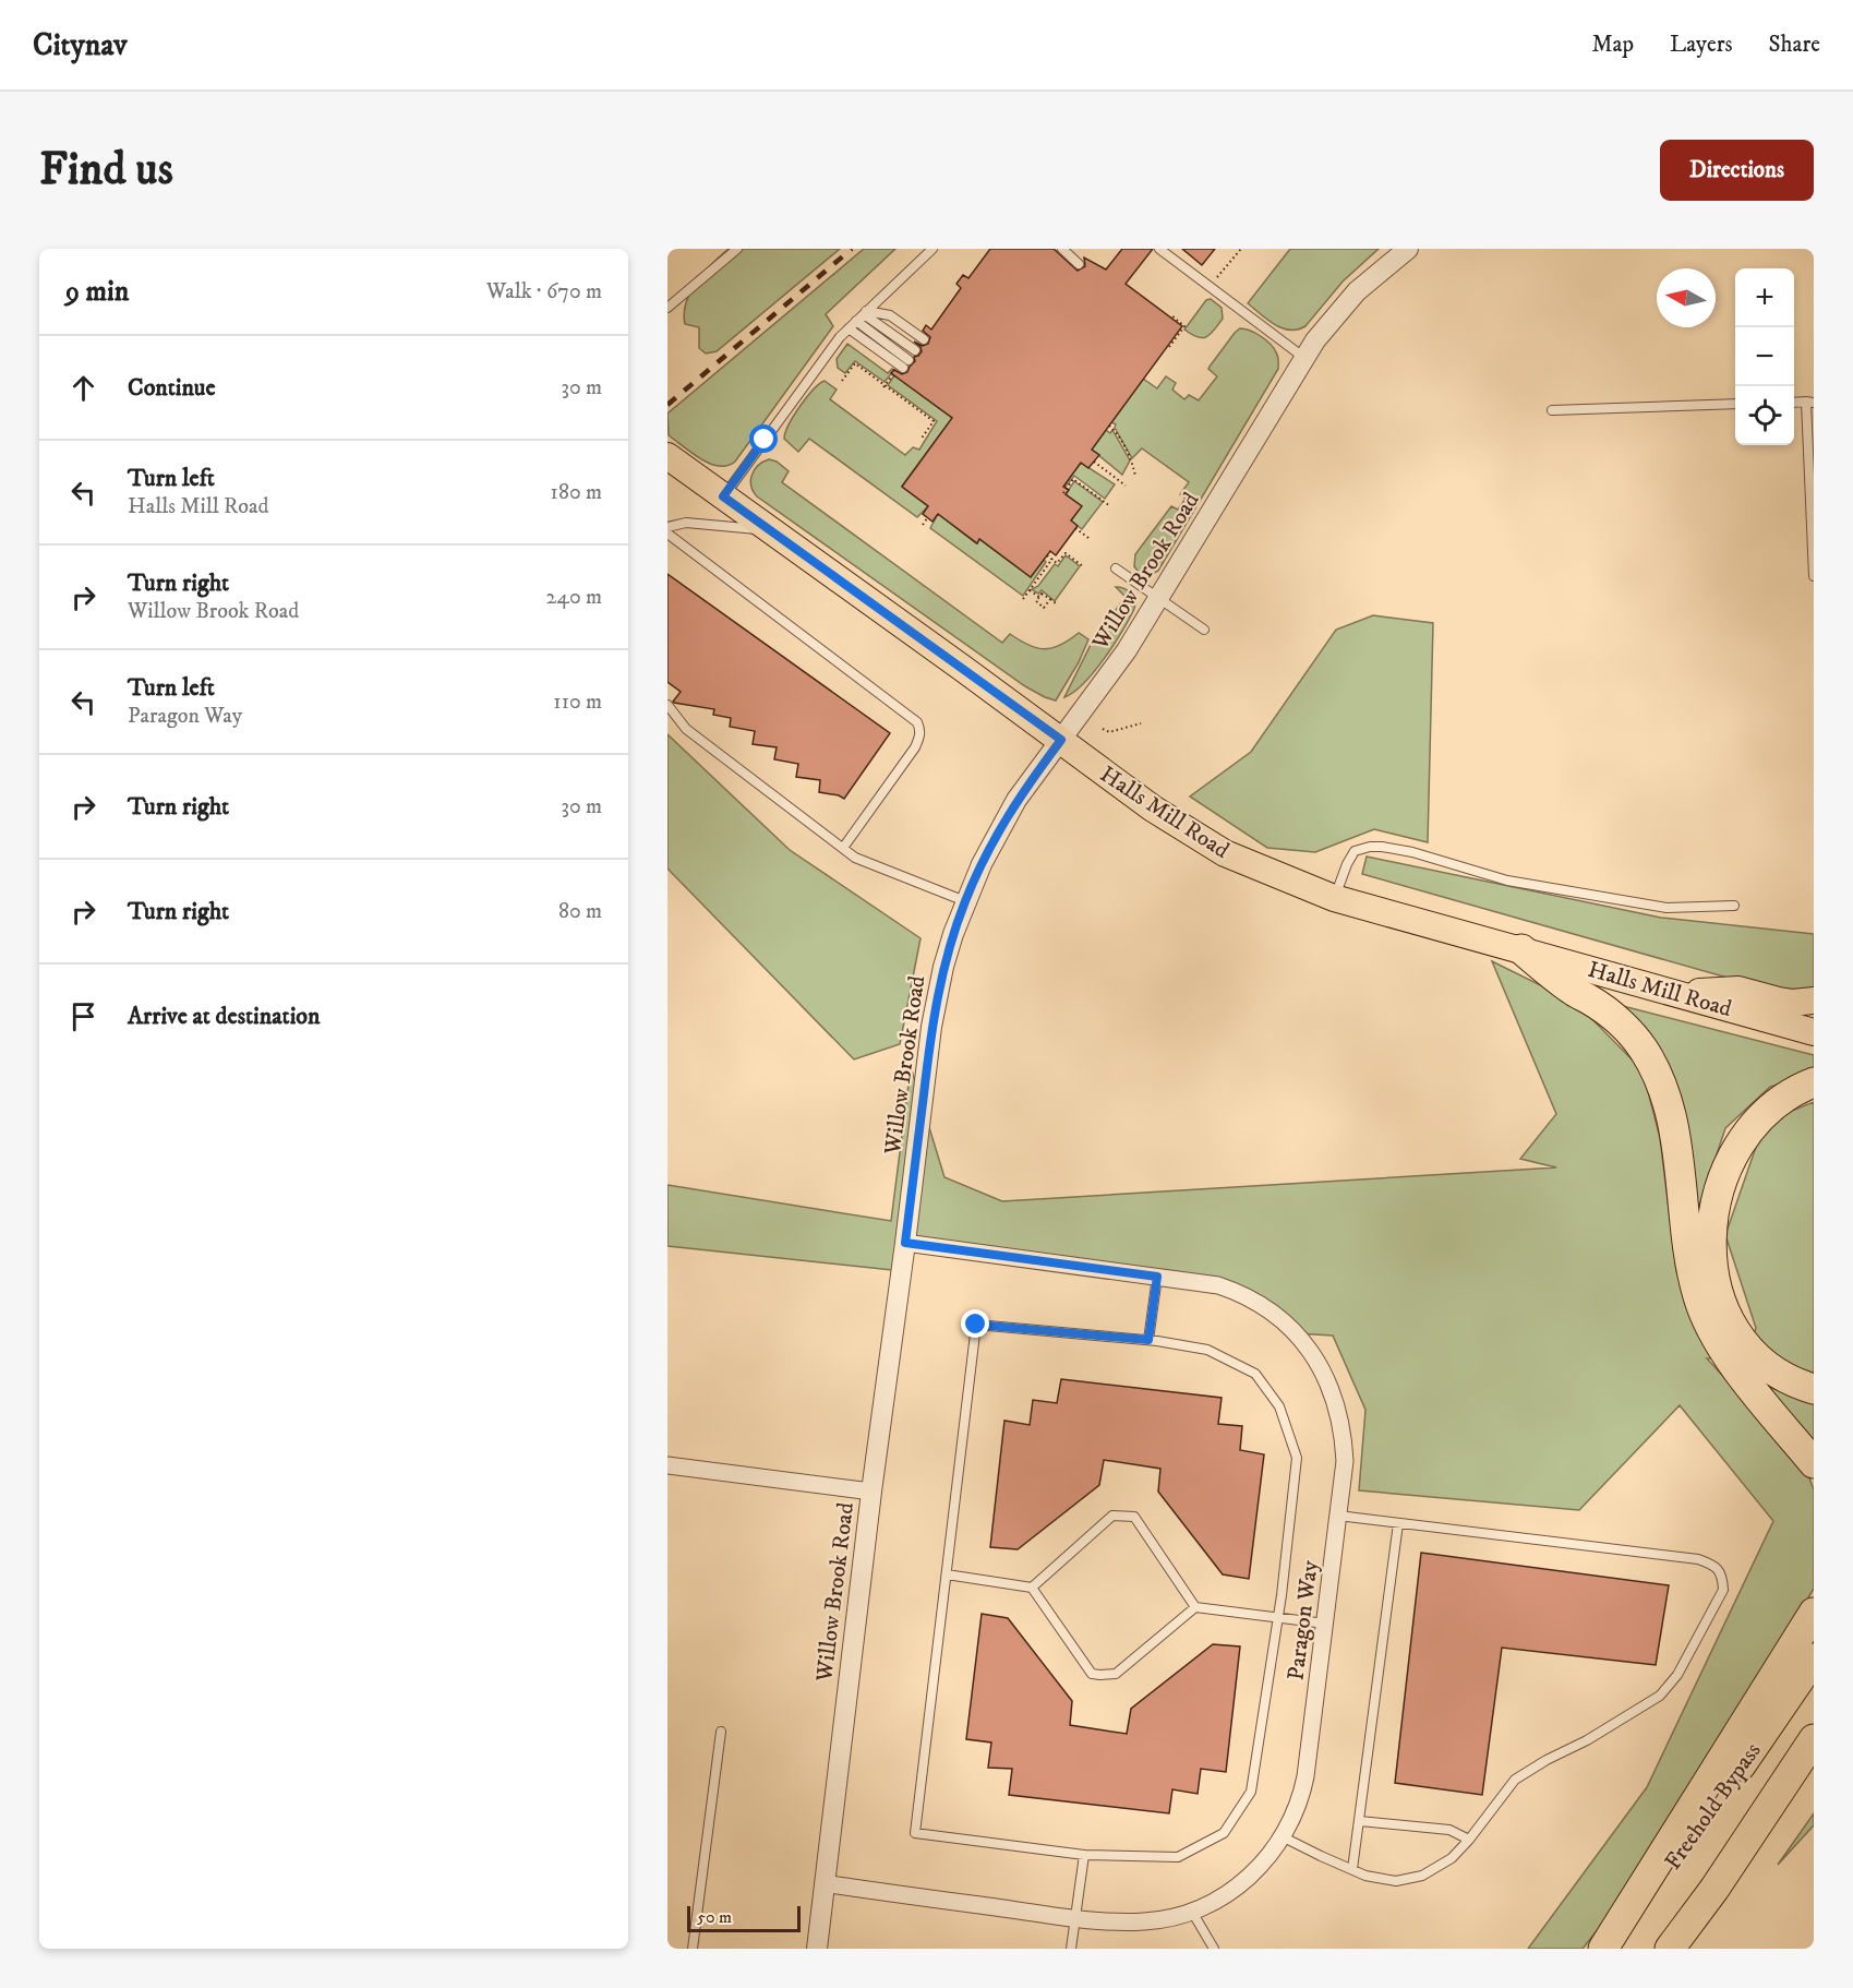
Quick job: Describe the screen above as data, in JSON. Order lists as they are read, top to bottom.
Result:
{
  "streets": {
    "highway": ["Freehold Bypass"],
    "main road": ["Halls Mill Road"],
    "street": ["Willow Brook Road", "Paragon Way"]
  },
  "crossings": [
    ["Willow Brook Road", "Halls Mill Road"],
    ["Willow Brook Road", "Paragon Way"]
  ],
  "scale_bar": "50 m",
  "north": "left",
  "page": {
    "header": "Citynav",
    "nav": ["Map", "Layers", "Share"],
    "buttons": "Directions",
    "title": "Find us",
    "heading": ["9 min", "Walk · 670 m"],
    "map_buttons": ["+", "−"],
    "list": [
      ["Continue", "30 m"],
      ["Turn left", "Halls Mill Road", "180 m"],
      ["Turn right", "Willow Brook Road", "240 m"],
      ["Turn left", "Paragon Way", "110 m"],
      ["Turn right", "30 m"],
      ["Turn right", "80 m"],
      "Arrive at destination"
    ],
    "scale": "50 m"
  }
}
